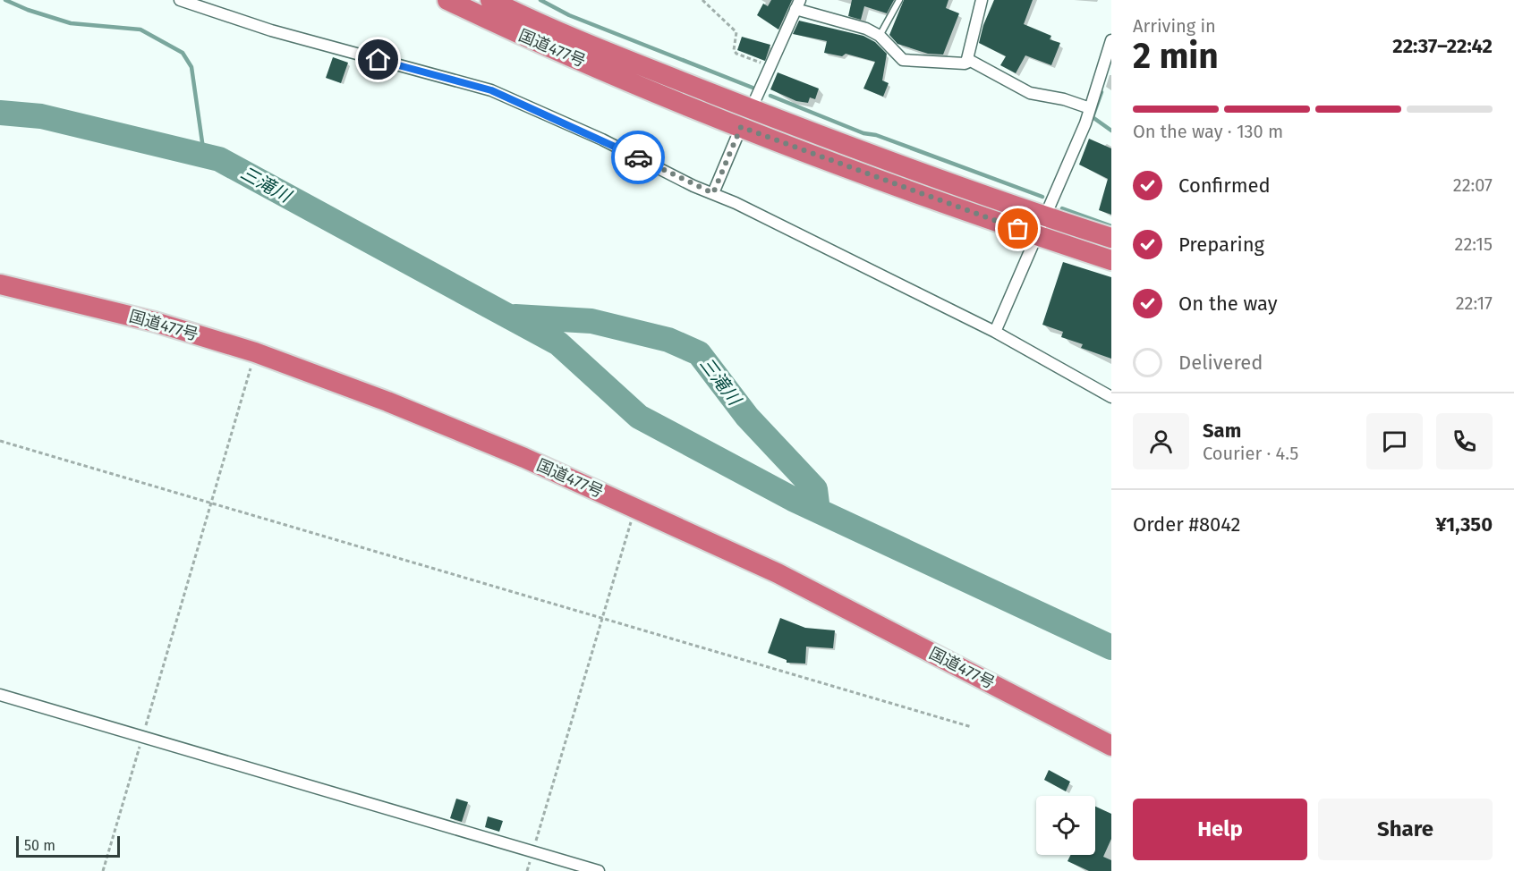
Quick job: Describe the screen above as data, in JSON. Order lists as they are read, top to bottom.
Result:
{
  "streets": {
    "highway": ["国道477号"]
  },
  "water": ["三滝川"],
  "scale_bar": "50 m",
  "page": {
    "heading": ["2 min", "Arriving in", "22:37–22:42"],
    "panel": [
      "Sam",
      "Courier · 4.5",
      "Order #8042",
      "¥1,350"
    ],
    "bar": "On the way · 130 m",
    "list": [
      ["Confirmed", "22:07"],
      ["Preparing", "22:15"],
      ["On the way", "22:17"],
      "Delivered"
    ],
    "buttons": ["Help", "Share"],
    "scale": "50 m"
  }
}
